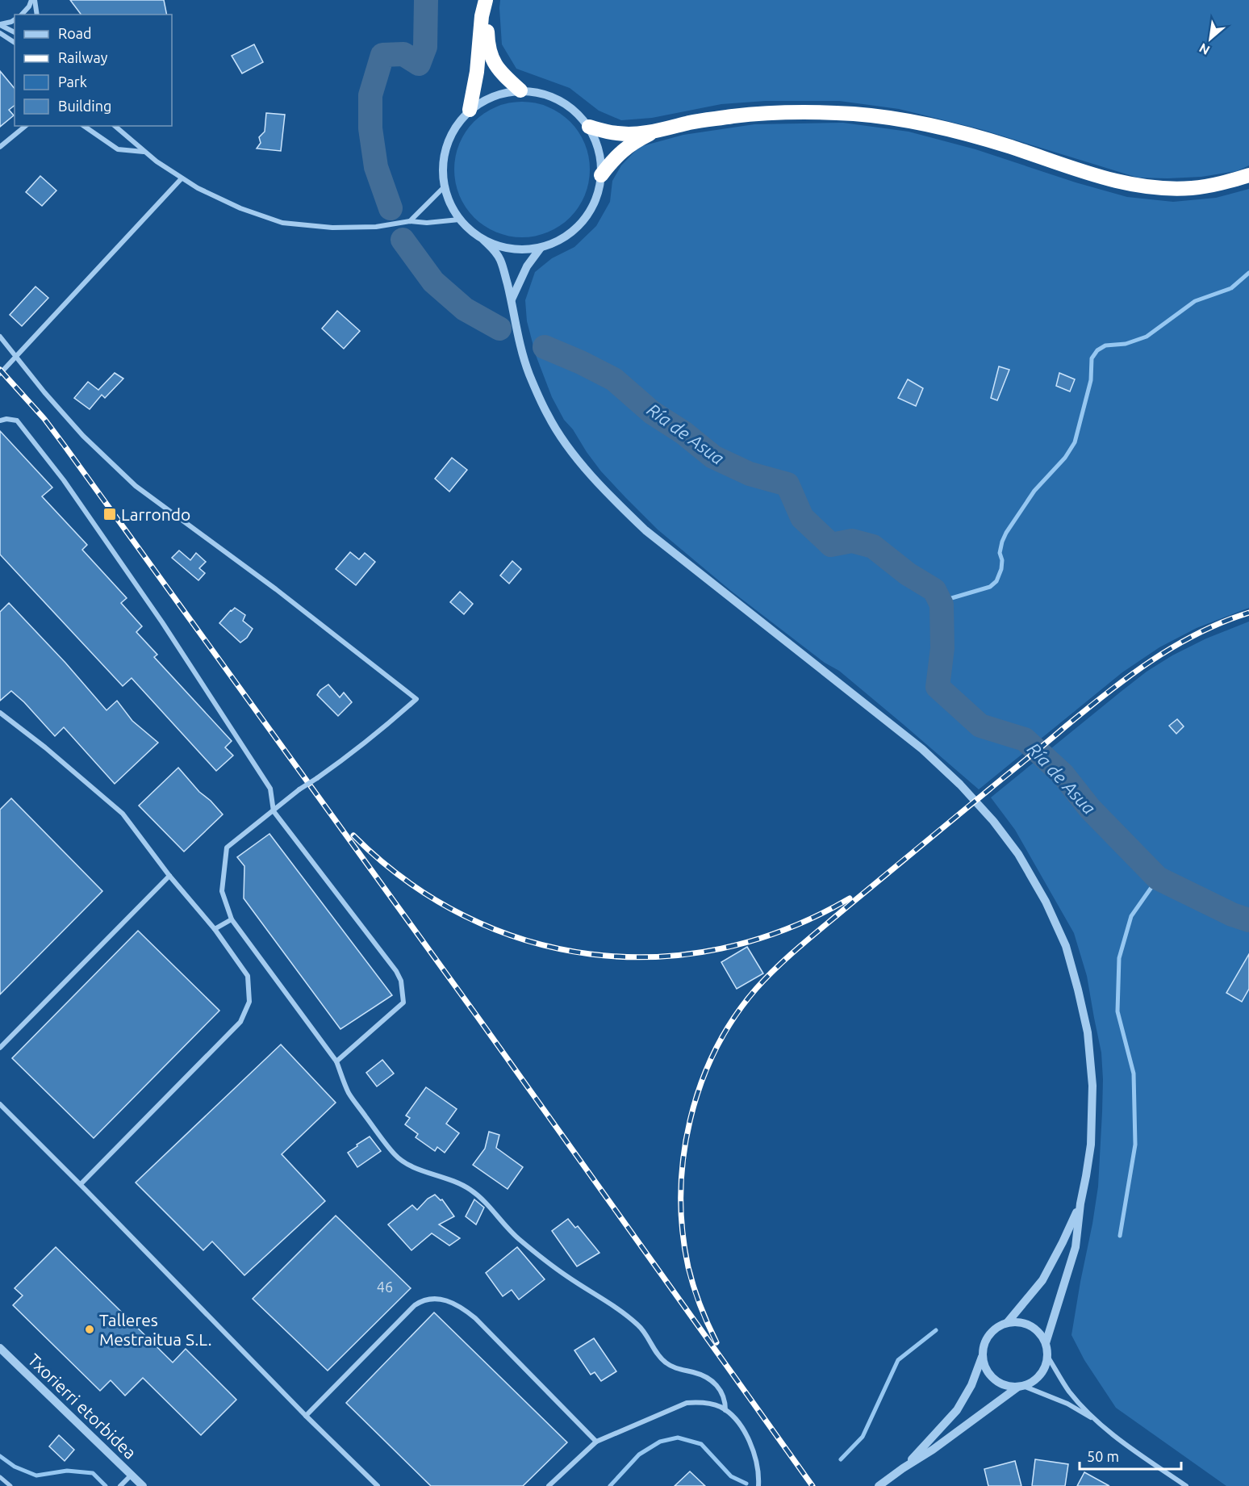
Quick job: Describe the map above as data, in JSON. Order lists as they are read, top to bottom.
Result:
{
  "streets": {
    "street": ["Txorierri etorbidea"]
  },
  "water": ["Ría de Asua"],
  "places": {
    "transit": ["Larrondo"],
    "other": ["Talleres Mestraitua S.L."]
  },
  "house_numbers": ["46"],
  "legend": [
    "Road",
    "Railway",
    "Park",
    "Building"
  ],
  "scale_bar": "50 m",
  "north": "bottom left"
}
